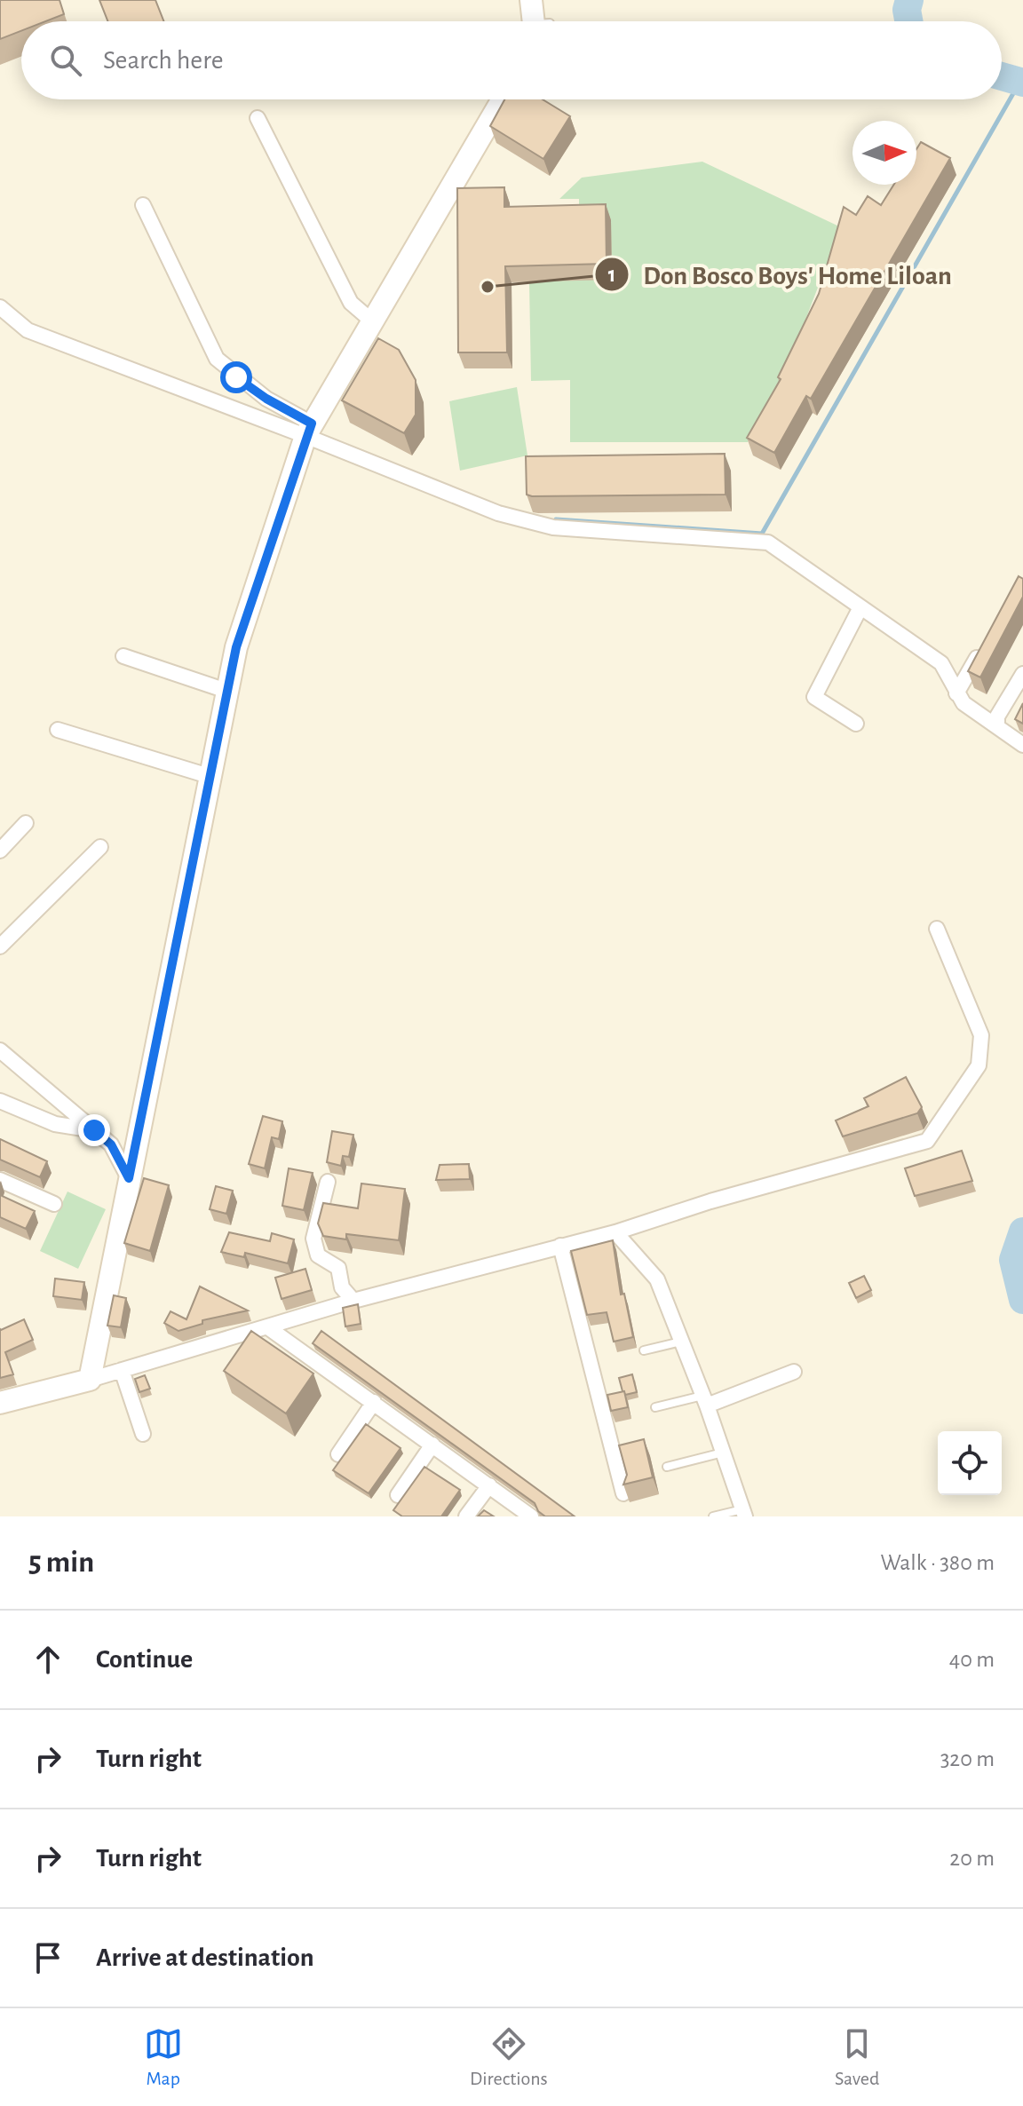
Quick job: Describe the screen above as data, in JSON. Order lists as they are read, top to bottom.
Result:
{
  "places": ["Don Bosco Boys' Home Liloan"],
  "north": "right",
  "page": {
    "search": "Search here",
    "heading": ["5 min", "Walk · 380 m"],
    "list": [
      ["Continue", "40 m"],
      ["Turn right", "320 m"],
      ["Turn right", "20 m"],
      "Arrive at destination"
    ],
    "nav": ["Map", "Directions", "Saved"]
  }
}
